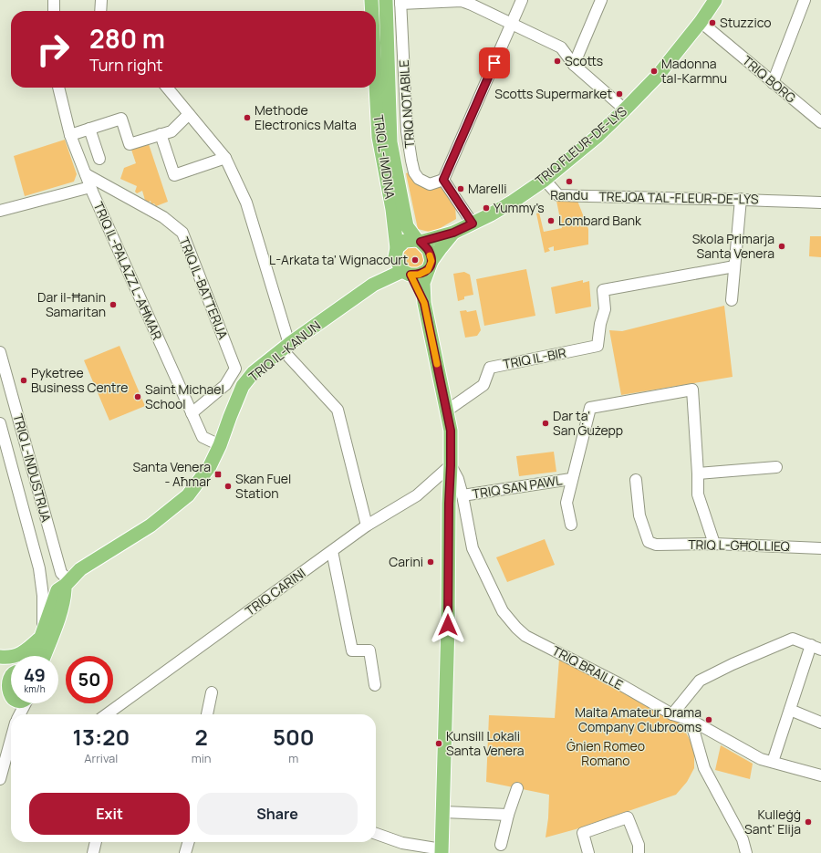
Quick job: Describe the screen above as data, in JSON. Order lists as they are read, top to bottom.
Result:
{
  "streets": {
    "main road": ["TRIQ FLEUR-DE-LYS", "TRIQ L-IMDINA", "TRIQ IL-KANUN"],
    "street": [
      "TRIQ BORG",
      "TRIQ NOTABILE",
      "TREJQA TAL-FLEUR-DE-LYS",
      "TRIQ IL-PALAZZ L-AĦMAR",
      "TRIQ IL-BATTERIJA",
      "TRIQ IL-BIR",
      "TRIQ L-INDUSTRIJA",
      "TRIQ SAN PAWL",
      "TRIQ L-GĦOLLIEQ",
      "TRIQ CARINI",
      "TRIQ BRAILLE"
    ]
  },
  "crossings": [
    ["TRIQ BORG", "TRIQ FLEUR-DE-LYS"],
    ["TRIQ FLEUR-DE-LYS", "TRIQ L-IMDINA"],
    ["TRIQ FLEUR-DE-LYS", "TREJQA TAL-FLEUR-DE-LYS"],
    ["TRIQ FLEUR-DE-LYS", "TRIQ IL-KANUN"],
    ["TRIQ L-IMDINA", "TRIQ IL-KANUN"],
    ["TRIQ IL-PALAZZ L-AĦMAR", "TRIQ IL-BATTERIJA"],
    ["TRIQ IL-PALAZZ L-AĦMAR", "TRIQ IL-KANUN"],
    ["TRIQ IL-KANUN", "TRIQ L-INDUSTRIJA"],
    ["TRIQ SAN PAWL", "TRIQ BRAILLE"],
    ["TRIQ CARINI", "TRIQ BRAILLE"]
  ],
  "parks": ["Ġnien Romeo Romano"],
  "places": {
    "other": [
      "Stuzzico",
      "Scotts",
      "Madonna tal-Karmnu",
      "Scotts Supermarket",
      "Methode Electronics Malta",
      "Randu",
      "Marelli",
      "Yummy's",
      "Lombard Bank",
      "Skola Primarja Santa Venera",
      "L-Arkata ta' Wignacourt",
      "Dar il-Ħanin Samaritan",
      "Pyketree Business Centre",
      "Saint Michael School",
      "Dar ta' San Ġużepp",
      "Skan Fuel Station",
      "Carini",
      "Malta Amateur Drama Company Clubrooms",
      "Kunsill Lokali Santa Venera",
      "Kulleġġ Sant' Elija"
    ],
    "transit": ["Santa Venera - Aħmar"]
  },
  "page": {
    "turn": ["280 m", "Turn right"],
    "speed": "49 km/h",
    "limit": "50",
    "eta": [
      "13:20",
      "Arrival",
      "2",
      "min",
      "500",
      "m"
    ],
    "buttons": ["Exit", "Share"]
  }
}
